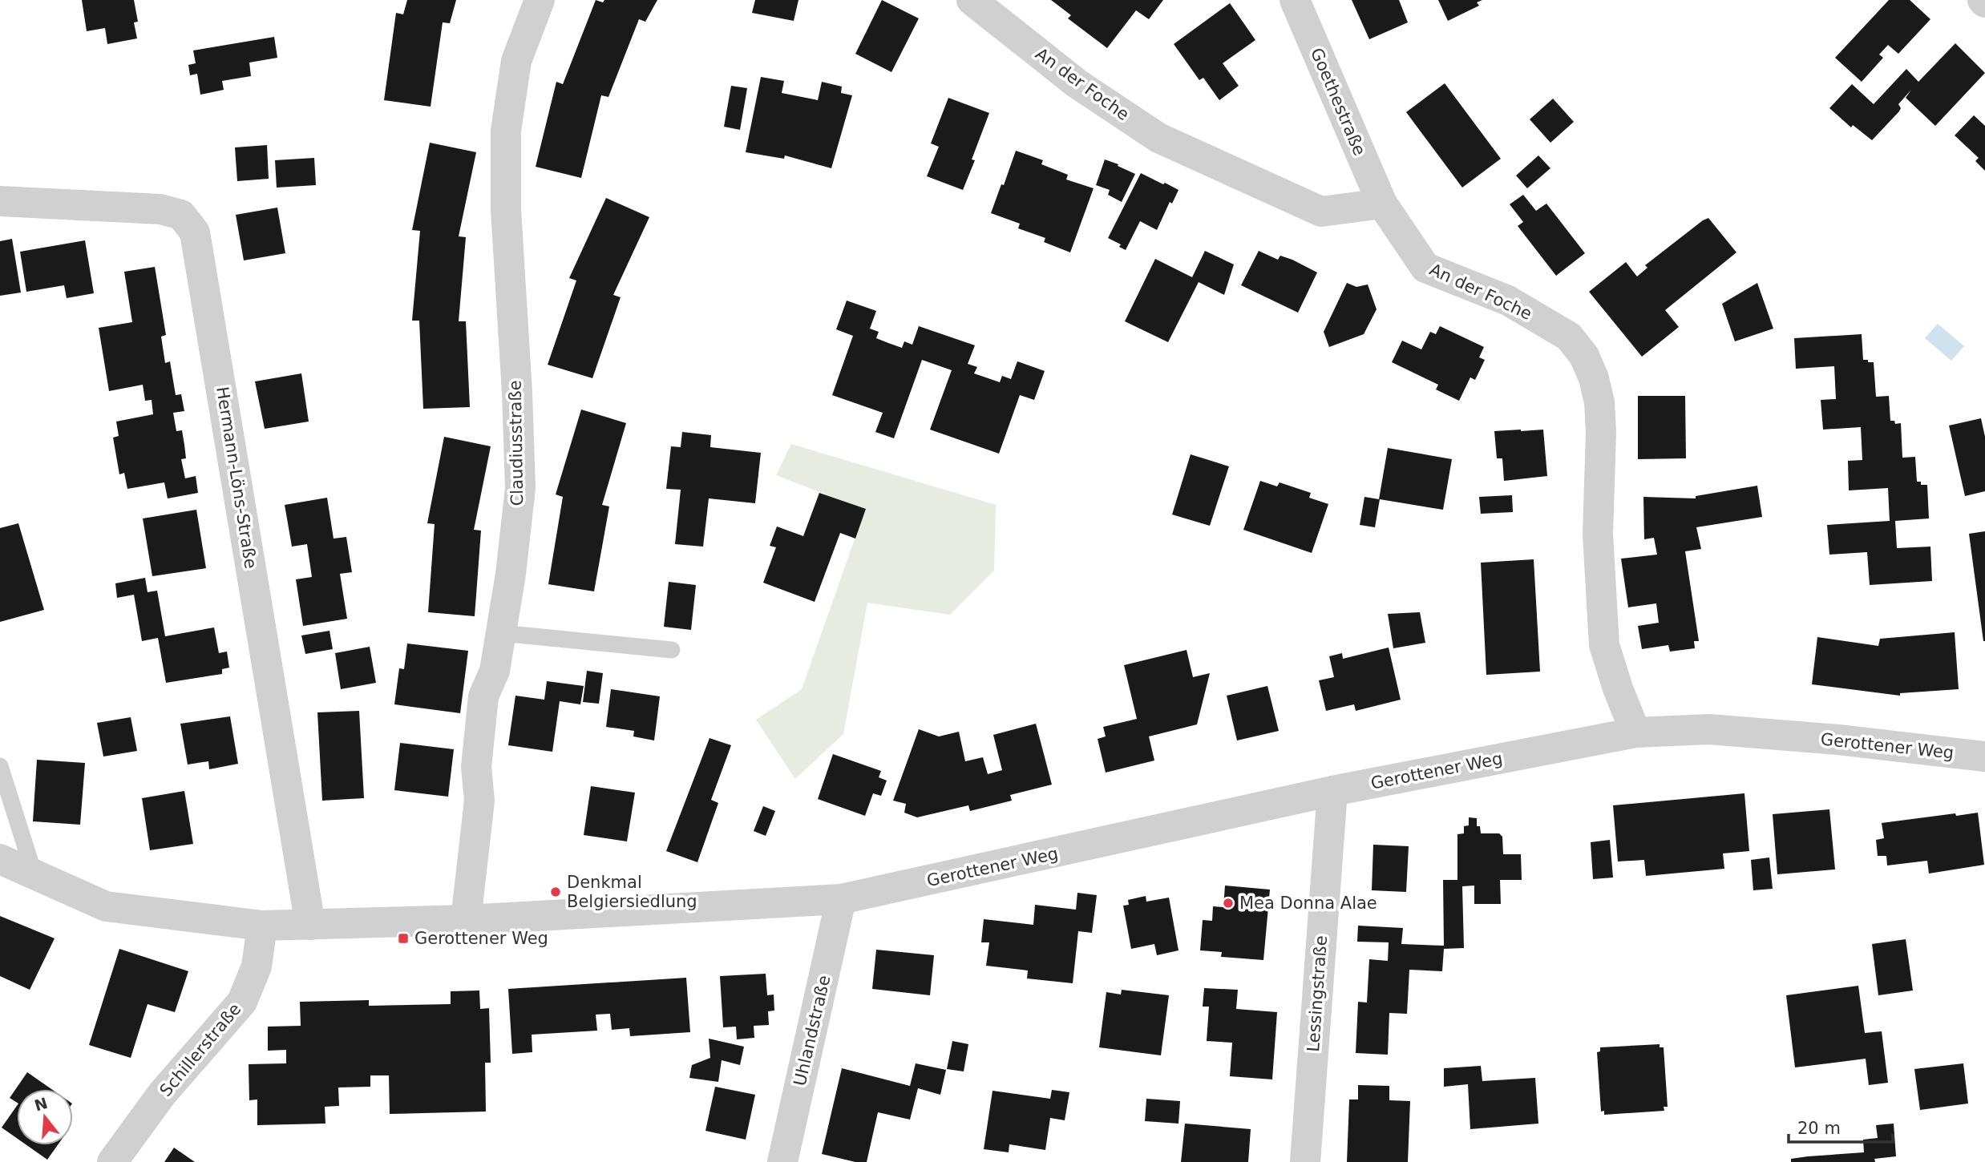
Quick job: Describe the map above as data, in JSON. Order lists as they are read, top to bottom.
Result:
{
  "streets": {
    "street": [
      "An der Foche",
      "Goethestraße",
      "Claudiusstraße",
      "Hermann-Löns-Straße",
      "Gerottener Weg",
      "Lessingstraße",
      "Uhlandstraße",
      "Schillerstraße"
    ]
  },
  "crossings": [
    ["An der Foche", "Goethestraße"],
    ["An der Foche", "Gerottener Weg"],
    ["Claudiusstraße", "Gerottener Weg"],
    ["Hermann-Löns-Straße", "Gerottener Weg"],
    ["Gerottener Weg", "Lessingstraße"],
    ["Gerottener Weg", "Uhlandstraße"],
    ["Gerottener Weg", "Schillerstraße"]
  ],
  "places": {
    "other": ["Denkmal Belgiersiedlung", "Mea Donna Alae"],
    "transit": ["Gerottener Weg"]
  },
  "scale_bar": "20 m",
  "north": "top"
}
